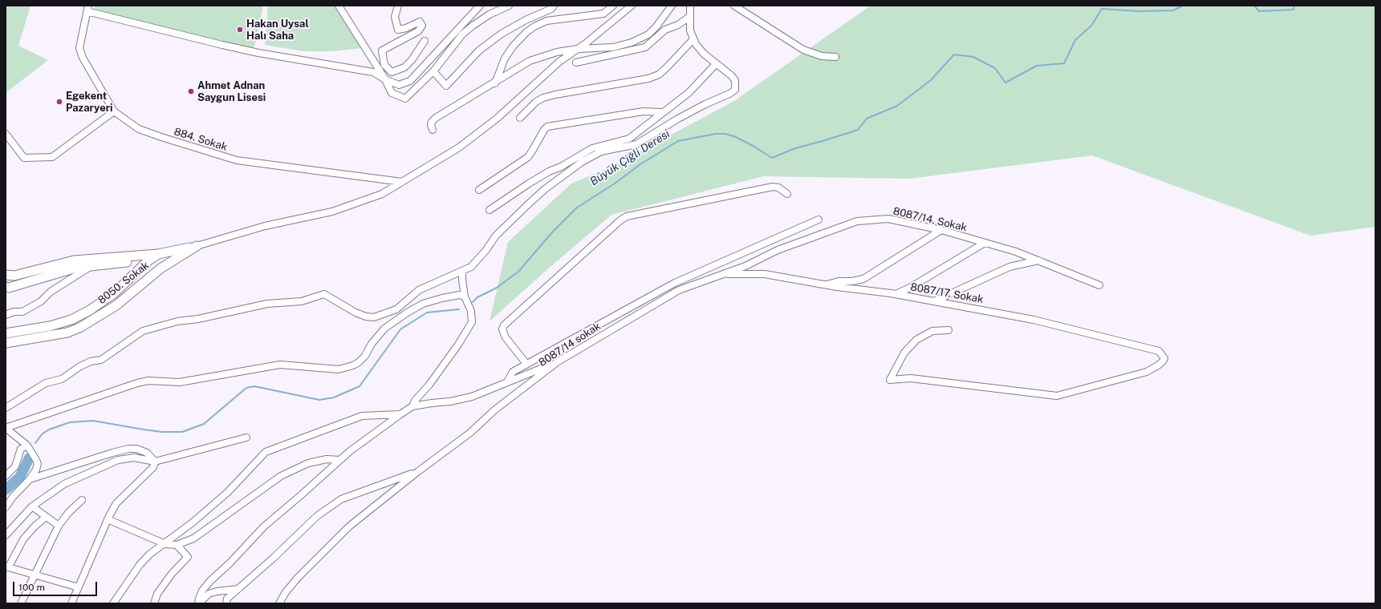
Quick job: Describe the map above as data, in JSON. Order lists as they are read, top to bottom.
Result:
{
  "streets": {
    "street": [
      "884. Sokak",
      "8087/14. Sokak",
      "8050. Sokak",
      "8087/17. Sokak",
      "8087/14 sokak"
    ]
  },
  "crossings": [
    ["8087/14. Sokak", "8087/17. Sokak"],
    ["8087/14. Sokak", "8087/14 sokak"],
    ["8087/17. Sokak", "8087/14 sokak"]
  ],
  "water": ["Büyük Çiğli Deresi"],
  "places": ["Hakan Uysal Halı Saha", "Ahmet Adnan Saygun Lisesi", "Egekent Pazaryeri"],
  "scale_bar": "100 m"
}
